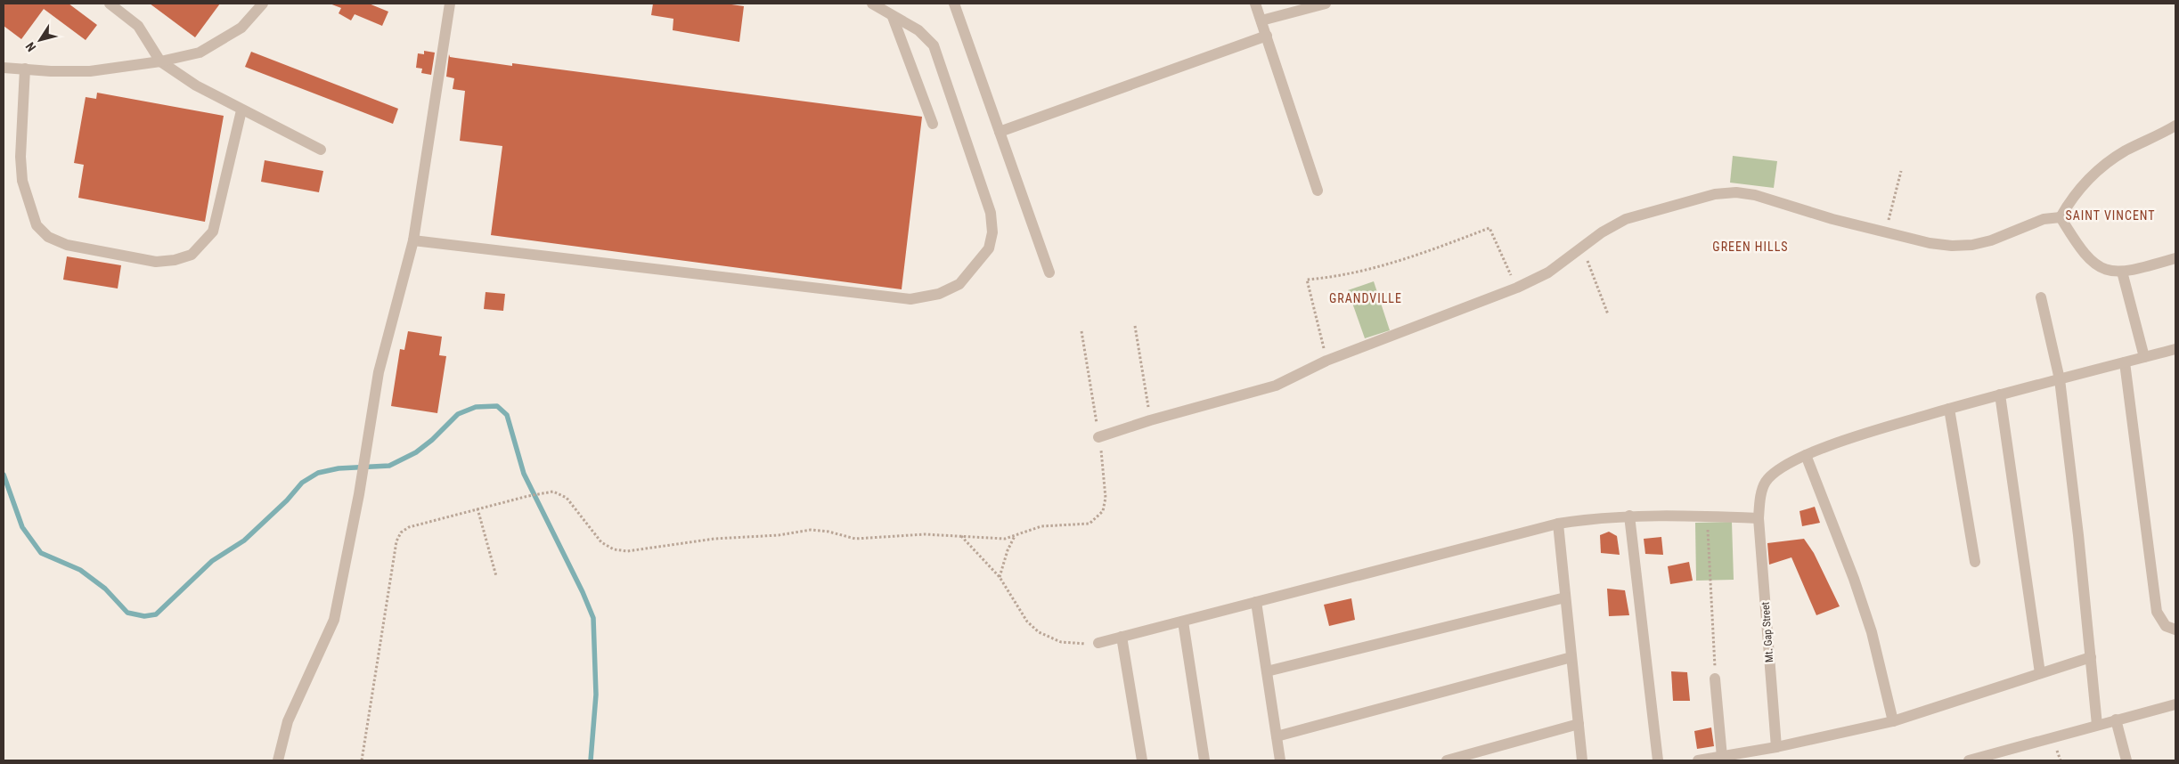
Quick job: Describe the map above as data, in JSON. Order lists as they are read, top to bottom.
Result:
{
  "streets": {
    "street": ["Mt. Gap Street"]
  },
  "districts": ["SAINT VINCENT", "GREEN HILLS", "GRANDVILLE"],
  "north": "bottom left"
}
